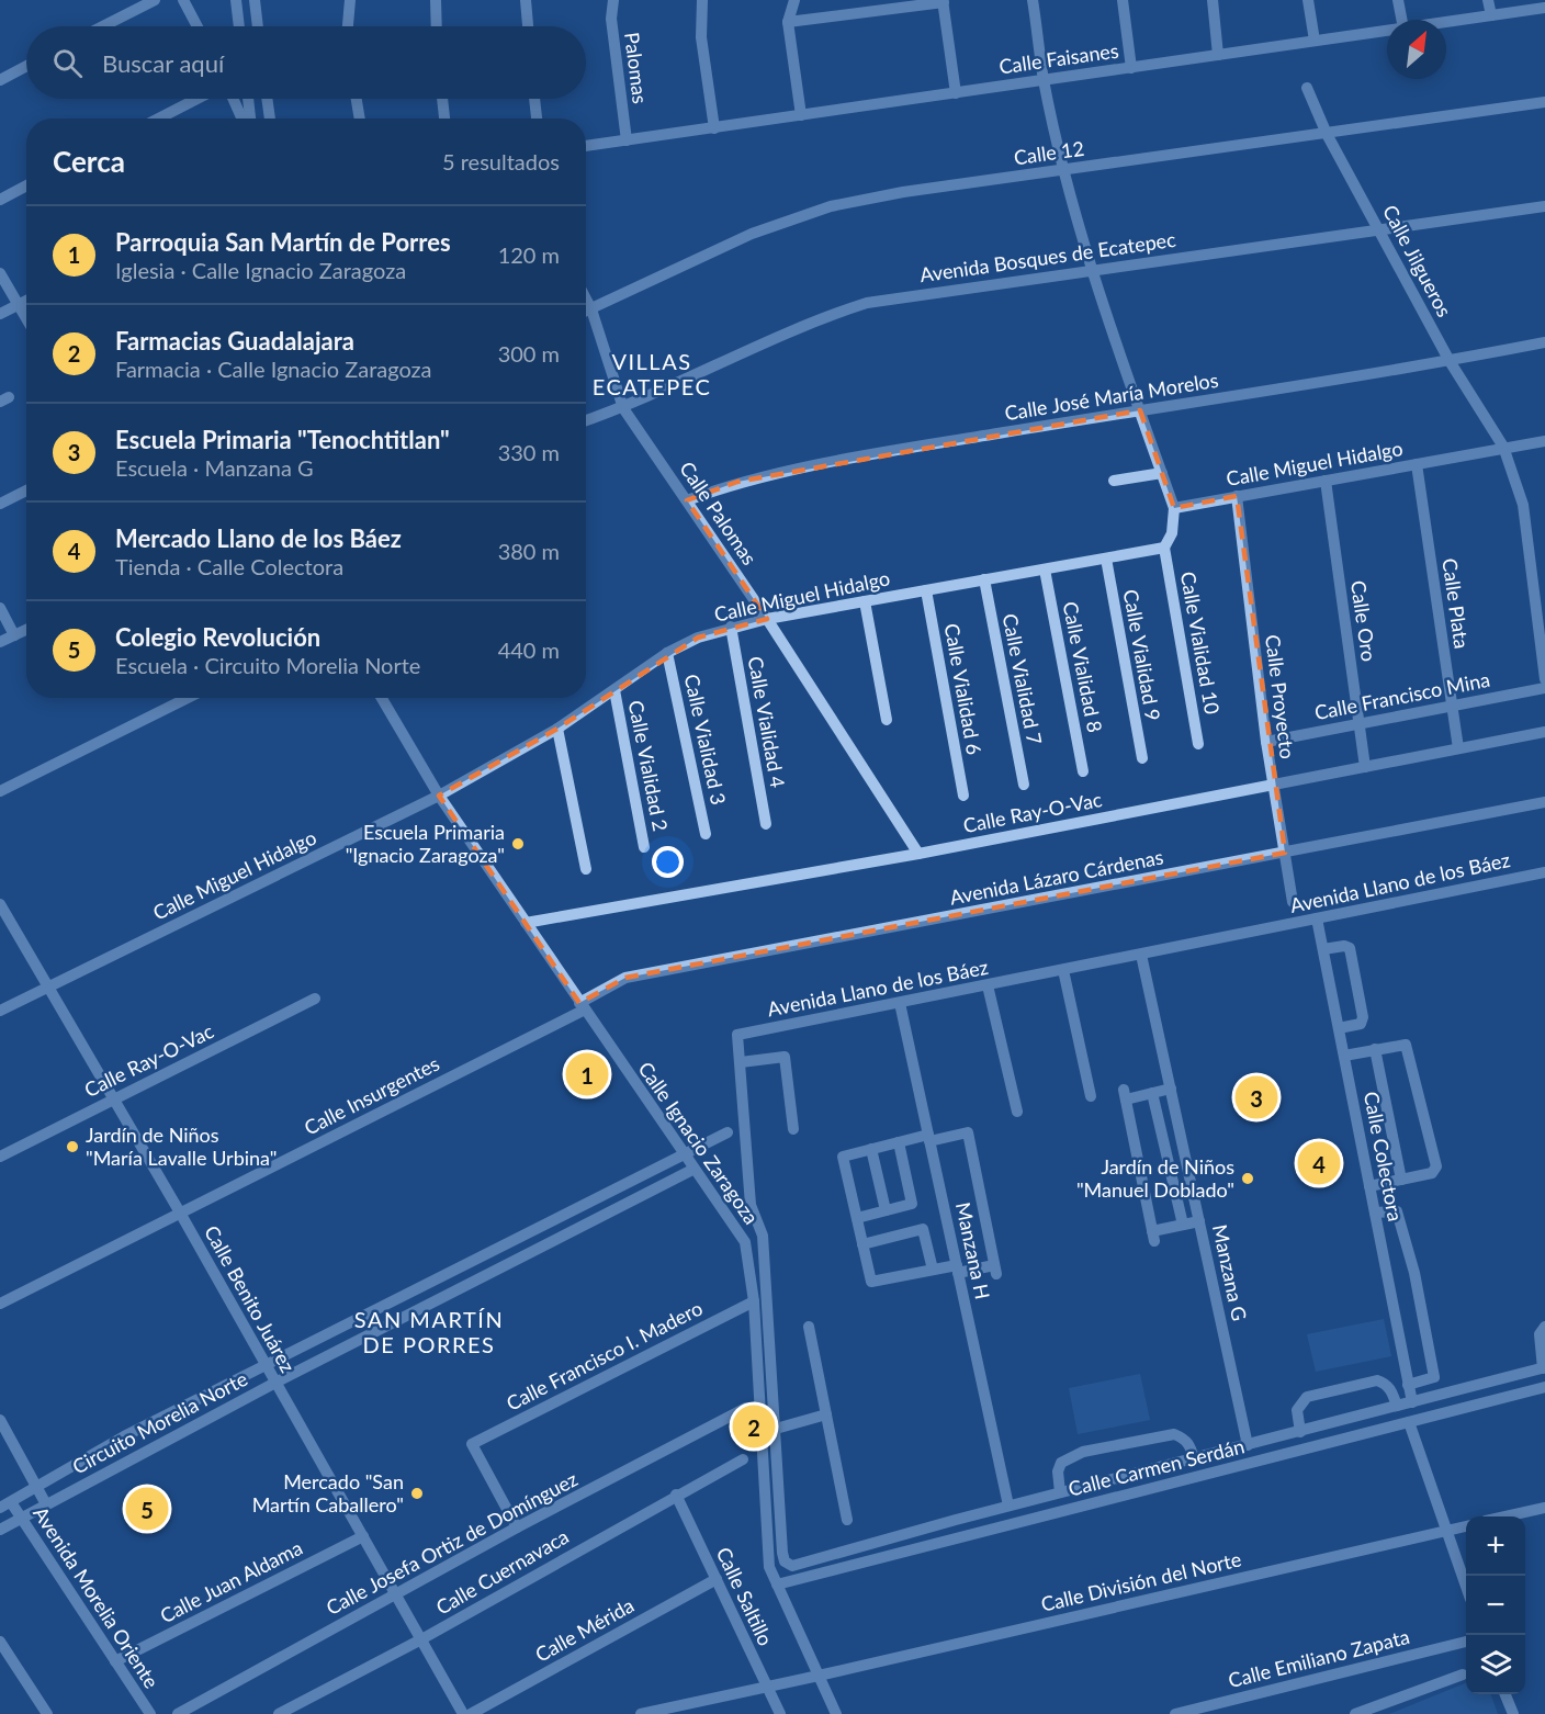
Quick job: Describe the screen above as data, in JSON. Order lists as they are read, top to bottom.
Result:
{
  "streets": {
    "street": [
      "Calle Faisanes",
      "Palomas",
      "Calle 12",
      "Avenida Bosques de Ecatepec",
      "Calle Jilgueros",
      "Calle José María Morelos",
      "Calle Miguel Hidalgo",
      "Calle Palomas",
      "Calle Plata",
      "Calle Oro",
      "Calle Vialidad 10",
      "Calle Vialidad 9",
      "Calle Vialidad 8",
      "Calle Vialidad 7",
      "Calle Vialidad 6",
      "Calle Proyecto",
      "Calle Francisco Mina",
      "Calle Vialidad 4",
      "Calle Vialidad 3",
      "Calle Vialidad 2",
      "Calle Ray-O-Vac",
      "Avenida Lázaro Cárdenas",
      "Avenida Llano de los Báez",
      "Calle Insurgentes",
      "Calle Ignacio Zaragoza",
      "Calle Colectora",
      "Manzana H",
      "Manzana G",
      "Calle Benito Juárez",
      "Calle Francisco I. Madero",
      "Circuito Morelia Norte",
      "Calle Carmen Serdán",
      "Calle Josefa Ortiz de Domínguez",
      "Calle Cuernavaca",
      "Calle Juan Aldama",
      "Calle División del Norte",
      "Calle Saltillo",
      "Avenida Morelia Oriente",
      "Calle Mérida",
      "Calle Emiliano Zapata"
    ]
  },
  "crossings": [
    ["Calle Faisanes", "Palomas"],
    ["Calle 12", "Calle Jilgueros"],
    ["Calle 12", "Calle Palomas"],
    ["Avenida Bosques de Ecatepec", "Calle Jilgueros"],
    ["Avenida Bosques de Ecatepec", "Calle Palomas"],
    ["Calle Jilgueros", "Calle José María Morelos"],
    ["Calle Jilgueros", "Calle Miguel Hidalgo"],
    ["Calle José María Morelos", "Calle Palomas"],
    ["Calle Miguel Hidalgo", "Calle Palomas"],
    ["Calle Miguel Hidalgo", "Calle Plata"],
    ["Calle Miguel Hidalgo", "Calle Oro"],
    ["Calle Miguel Hidalgo", "Calle Vialidad 10"],
    ["Calle Miguel Hidalgo", "Calle Vialidad 9"],
    ["Calle Miguel Hidalgo", "Calle Vialidad 8"],
    ["Calle Miguel Hidalgo", "Calle Vialidad 7"],
    ["Calle Miguel Hidalgo", "Calle Vialidad 6"],
    ["Calle Miguel Hidalgo", "Calle Proyecto"],
    ["Calle Miguel Hidalgo", "Calle Vialidad 4"],
    ["Calle Miguel Hidalgo", "Calle Vialidad 3"],
    ["Calle Miguel Hidalgo", "Calle Vialidad 2"],
    ["Calle Miguel Hidalgo", "Calle Ignacio Zaragoza"],
    ["Calle Miguel Hidalgo", "Calle Benito Juárez"],
    ["Calle Palomas", "Calle Ray-O-Vac"],
    ["Calle Plata", "Calle Francisco Mina"],
    ["Calle Plata", "Calle Ray-O-Vac"],
    ["Calle Oro", "Calle Francisco Mina"],
    ["Calle Oro", "Calle Ray-O-Vac"],
    ["Calle Proyecto", "Calle Francisco Mina"],
    ["Calle Proyecto", "Calle Ray-O-Vac"],
    ["Calle Proyecto", "Avenida Lázaro Cárdenas"],
    ["Calle Ray-O-Vac", "Calle Ignacio Zaragoza"],
    ["Calle Ray-O-Vac", "Calle Benito Juárez"],
    ["Avenida Lázaro Cárdenas", "Calle Insurgentes"],
    ["Avenida Lázaro Cárdenas", "Calle Ignacio Zaragoza"],
    ["Avenida Llano de los Báez", "Calle Colectora"],
    ["Avenida Llano de los Báez", "Manzana H"],
    ["Avenida Llano de los Báez", "Manzana G"],
    ["Avenida Llano de los Báez", "Calle Carmen Serdán"],
    ["Calle Insurgentes", "Calle Ignacio Zaragoza"],
    ["Calle Insurgentes", "Calle Benito Juárez"],
    ["Calle Ignacio Zaragoza", "Calle Francisco I. Madero"],
    ["Calle Ignacio Zaragoza", "Circuito Morelia Norte"],
    ["Calle Ignacio Zaragoza", "Calle Carmen Serdán"],
    ["Calle Ignacio Zaragoza", "Calle División del Norte"],
    ["Calle Colectora", "Calle Carmen Serdán"],
    ["Manzana H", "Calle Carmen Serdán"],
    ["Manzana G", "Calle Carmen Serdán"],
    ["Calle Benito Juárez", "Circuito Morelia Norte"],
    ["Calle Benito Juárez", "Calle Josefa Ortiz de Domínguez"],
    ["Calle Benito Juárez", "Calle Cuernavaca"],
    ["Calle Benito Juárez", "Calle Juan Aldama"],
    ["Calle Francisco I. Madero", "Calle Josefa Ortiz de Domínguez"],
    ["Circuito Morelia Norte", "Avenida Morelia Oriente"],
    ["Calle Cuernavaca", "Calle Saltillo"],
    ["Calle Juan Aldama", "Avenida Morelia Oriente"],
    ["Calle División del Norte", "Calle Saltillo"],
    ["Calle Saltillo", "Calle Mérida"]
  ],
  "districts": ["VILLAS ECATEPEC", "SAN MARTÍN DE PORRES"],
  "places": [
    "Escuela Primaria \"Ignacio Zaragoza\"",
    "Jardín de Niños \"María Lavalle Urbina\"",
    "Jardín de Niños \"Manuel Doblado\"",
    "Mercado \"San Martín Caballero\""
  ],
  "north": "top right",
  "page": {
    "search": "Buscar aquí",
    "heading": ["Cerca", "5 resultados"],
    "list": [
      {
        "mark": "1",
        "name": "Parroquia San Martín de Porres",
        "note": "Iglesia · Calle Ignacio Zaragoza",
        "value": "120 m"
      },
      {
        "mark": "2",
        "name": "Farmacias Guadalajara",
        "note": "Farmacia · Calle Ignacio Zaragoza",
        "value": "300 m"
      },
      {
        "mark": "3",
        "name": "Escuela Primaria \"Tenochtitlan\"",
        "note": "Escuela · Manzana G",
        "value": "330 m"
      },
      {
        "mark": "4",
        "name": "Mercado Llano de los Báez",
        "note": "Tienda · Calle Colectora",
        "value": "380 m"
      },
      {
        "mark": "5",
        "name": "Colegio Revolución",
        "note": "Escuela · Circuito Morelia Norte",
        "value": "440 m"
      }
    ],
    "pins": [
      "1",
      "3",
      "4",
      "2",
      "5"
    ],
    "map_buttons": ["+", "−"]
  }
}
